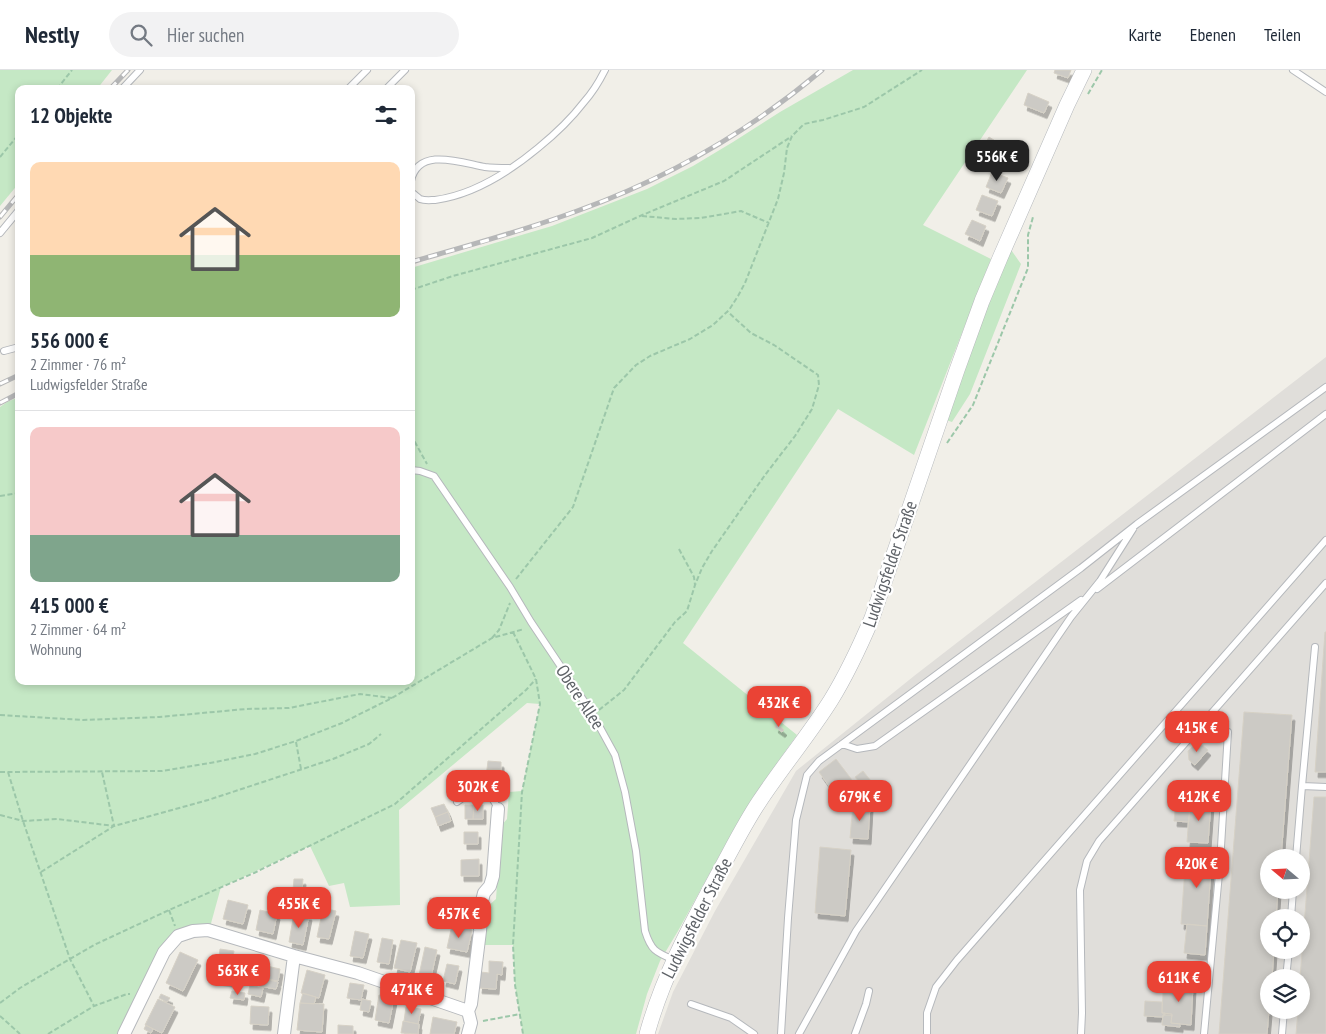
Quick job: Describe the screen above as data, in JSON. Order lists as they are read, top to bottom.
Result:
{
  "streets": {
    "street": ["Ludwigsfelder Straße"],
    "lane": ["Obere Allee"]
  },
  "crossings": [
    ["Ludwigsfelder Straße", "Obere Allee"]
  ],
  "north": "left",
  "page": {
    "header": "Nestly",
    "search": "Hier suchen",
    "nav": ["Karte", "Ebenen", "Teilen"],
    "heading": "12 Objekte",
    "price": [
      "556K €",
      "432K €",
      "415K €",
      "302K €",
      "679K €",
      "412K €",
      "420K €",
      "455K €",
      "457K €",
      "563K €",
      "611K €",
      "471K €"
    ],
    "list": [
      {
        "name": "556 000 €",
        "note": "2 Zimmer · 76 m² · Ludwigsfelder Straße"
      },
      {
        "name": "415 000 €",
        "note": "2 Zimmer · 64 m² · Wohnung"
      }
    ]
  }
}
